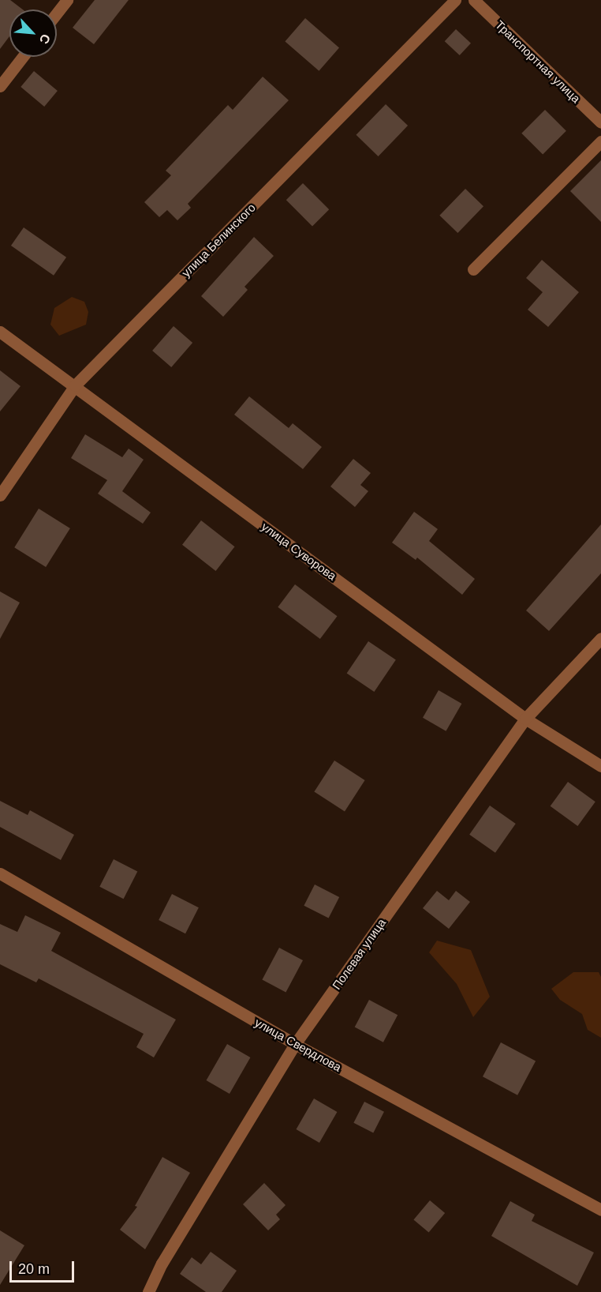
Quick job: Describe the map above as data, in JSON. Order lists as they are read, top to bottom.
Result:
{
  "streets": {
    "street": [
      "Транспортная улица",
      "улица Белинского",
      "улица Суворова",
      "Полевая улица",
      "улица Свердлова"
    ]
  },
  "crossings": [
    ["улица Белинского", "улица Суворова"],
    ["улица Суворова", "Полевая улица"],
    ["Полевая улица", "улица Свердлова"]
  ],
  "scale_bar": "20 m",
  "north": "bottom right"
}
